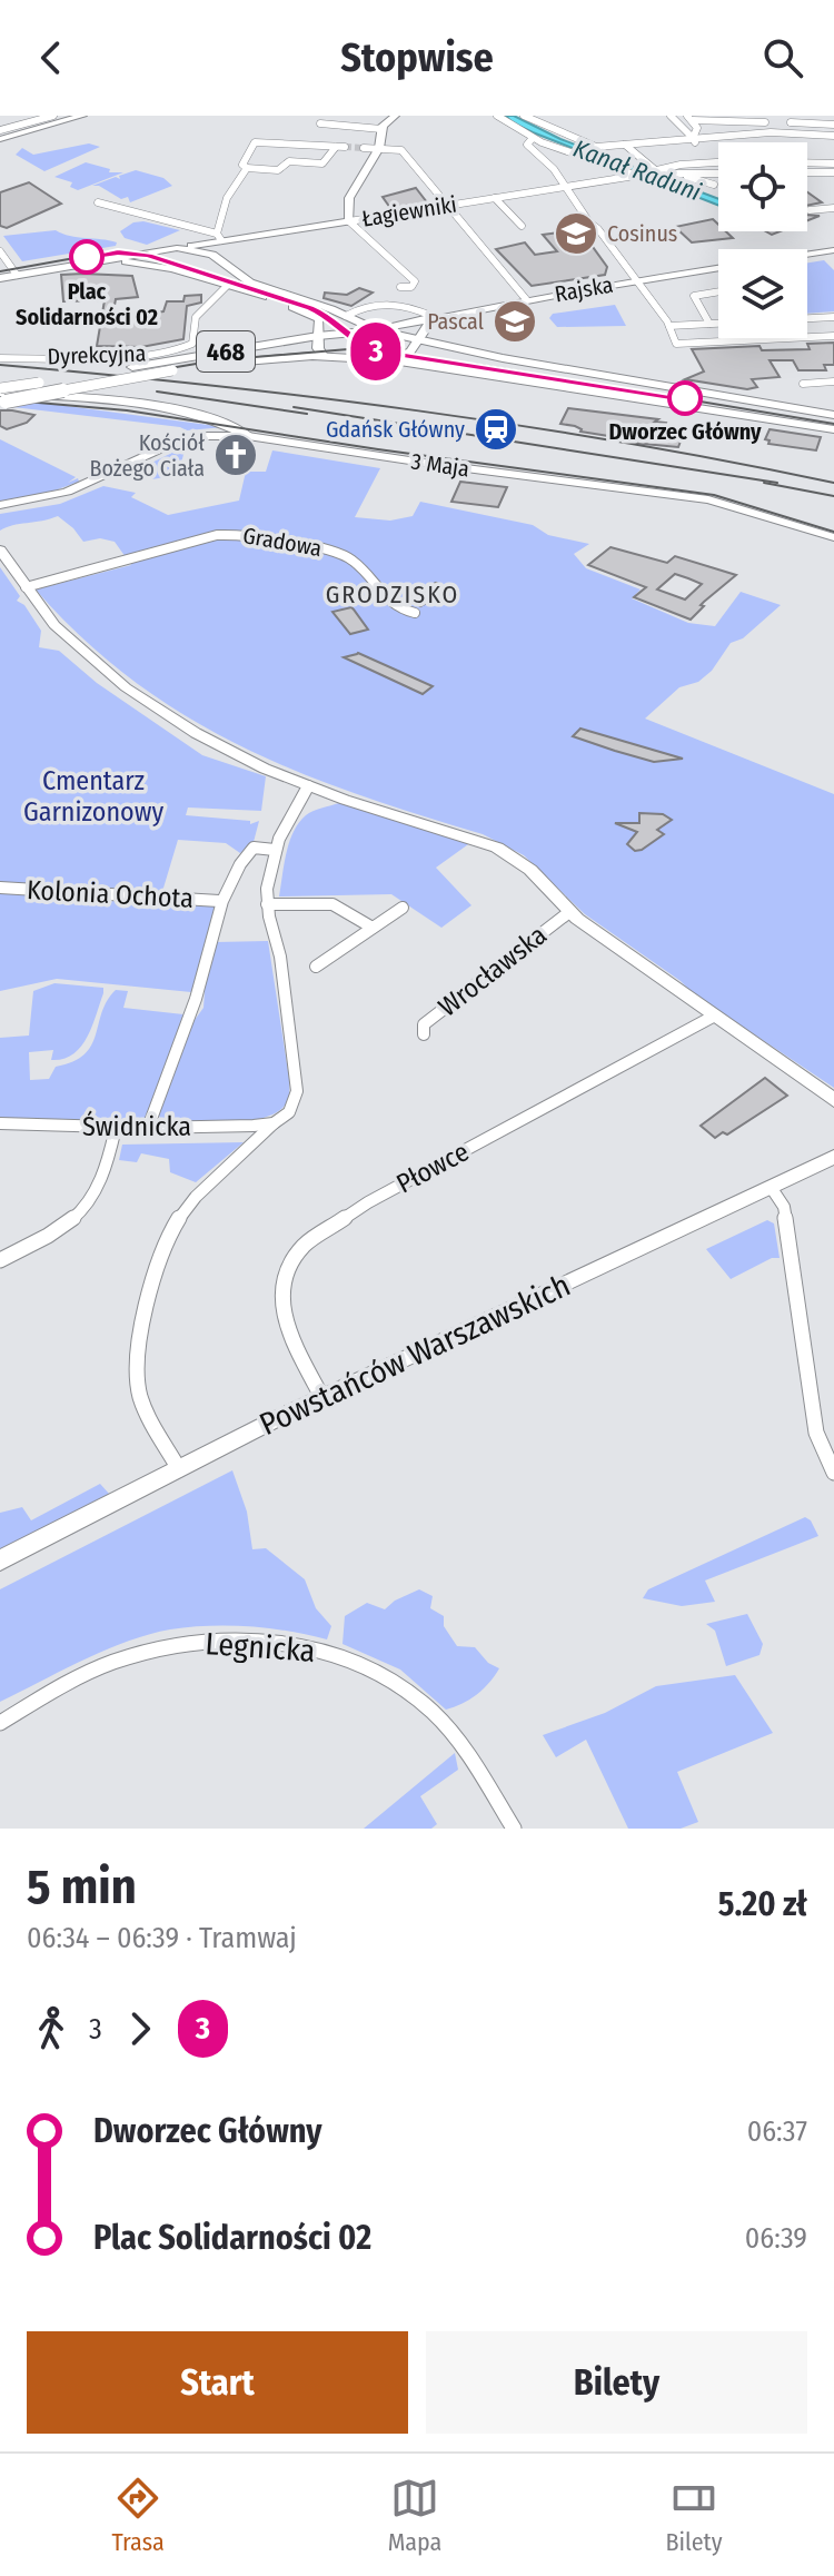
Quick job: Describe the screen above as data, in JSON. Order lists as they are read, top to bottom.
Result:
{
  "streets": {
    "main road": ["468"],
    "street": [
      "Łagiewniki",
      "Rajska",
      "Dyrekcyjna",
      "3 Maja",
      "Gradowa",
      "Kolonia Ochota",
      "Wrocławska",
      "Świdnicka",
      "Płowce",
      "Powstańców Warszawskich",
      "Legnicka"
    ]
  },
  "crossings": [
    ["Rajska", "468"],
    ["Kolonia Ochota", "Świdnicka"],
    ["Płowce", "Powstańców Warszawskich"]
  ],
  "districts": ["GRODZISKO"],
  "water": ["Kanał Raduni"],
  "parks": ["Cmentarz Garnizonowy"],
  "places": {
    "school or university": ["Cosinus", "Pascal"],
    "other": ["Plac Solidarności 02", "Dworzec Główny"],
    "station": ["Gdańsk Główny"],
    "church": ["Kościół Bożego Ciała"]
  },
  "lines": ["tram line 3"],
  "page": {
    "header": "Stopwise",
    "on_map": "3",
    "heading": ["5 min", "06:34 – 06:39 · Tramwaj", "5.20 zł"],
    "legs": ["3", "3"],
    "list": [
      {
        "name": "Dworzec Główny",
        "value": "06:37"
      },
      {
        "name": "Plac Solidarności 02",
        "value": "06:39"
      }
    ],
    "buttons": ["Start", "Bilety"],
    "tabs": ["Trasa", "Mapa", "Bilety"]
  }
}
